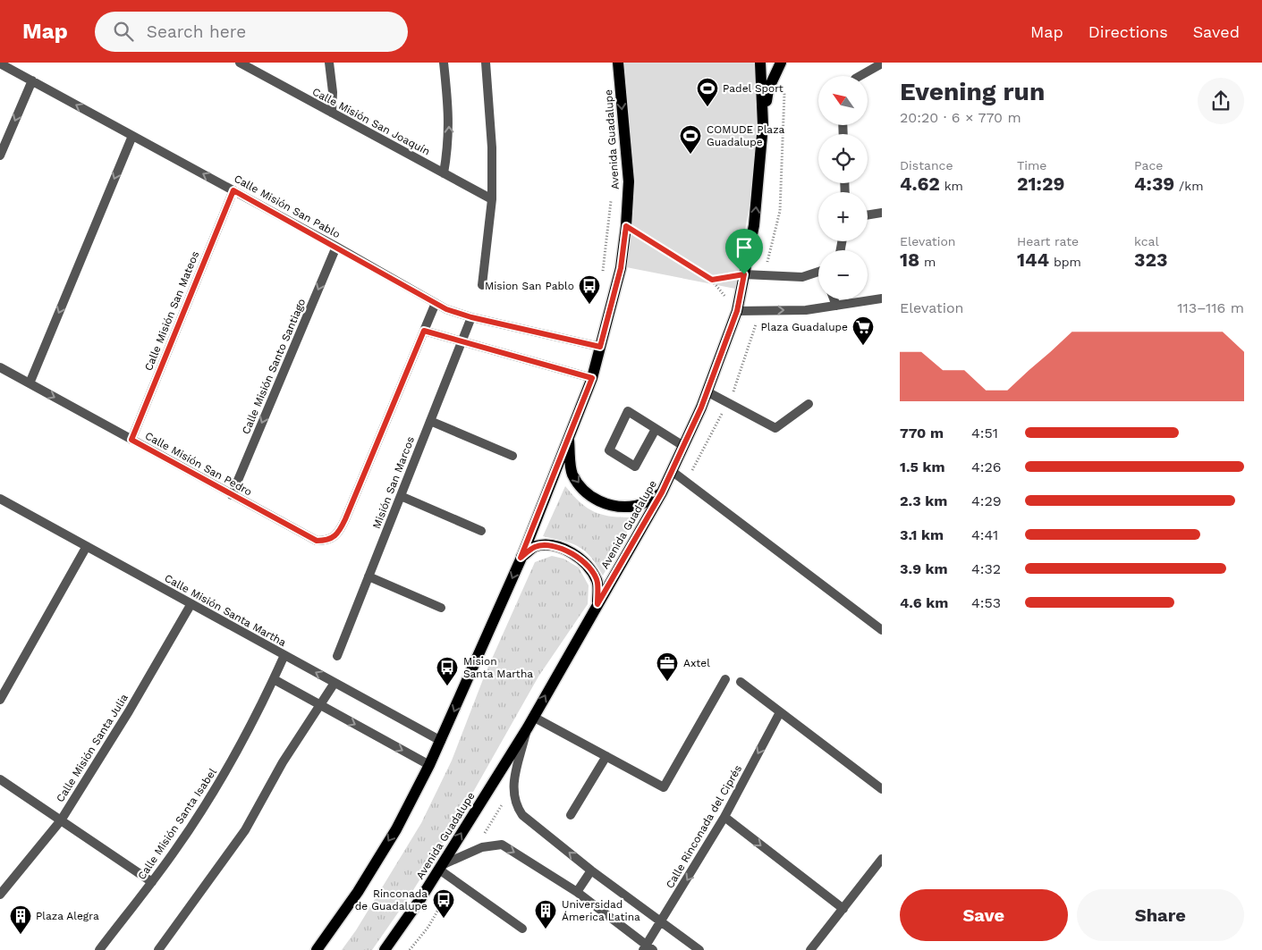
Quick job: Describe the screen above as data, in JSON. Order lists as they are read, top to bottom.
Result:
{
  "streets": {
    "main road": ["Avenida Guadalupe"],
    "street": [
      "Calle Misión San Joaquín",
      "Calle Misión San Pablo",
      "Calle Misión San Mateos",
      "Calle Misión Santo Santiago",
      "Calle Misión San Pedro",
      "Misión San Marcos",
      "Calle Misión Santa Martha",
      "Calle Misión Santa Julia",
      "Calle Misión Santa Isabel",
      "Calle Rinconada del Ciprés"
    ]
  },
  "crossings": [
    ["Avenida Guadalupe", "Calle Misión San Pablo"],
    ["Avenida Guadalupe", "Calle Misión Santa Martha"],
    ["Calle Misión San Pablo", "Calle Misión San Mateos"],
    ["Calle Misión San Pablo", "Calle Misión Santo Santiago"],
    ["Calle Misión San Pablo", "Misión San Marcos"],
    ["Calle Misión San Mateos", "Calle Misión San Pedro"],
    ["Calle Misión Santo Santiago", "Calle Misión San Pedro"],
    ["Calle Misión Santa Martha", "Calle Misión Santa Julia"],
    ["Calle Misión Santa Martha", "Calle Misión Santa Isabel"]
  ],
  "one_way": ["Calle Misión Santo Santiago", "Calle Rinconada del Ciprés"],
  "places": {
    "sports": ["Padel Sport", "COMUDE Plaza Guadalupe"],
    "bus stop": ["Mision San Pablo", "Mision Santa Martha", "Rinconada de Guadalupe"],
    "supermarket": ["Plaza Guadalupe"],
    "office": ["Axtel"],
    "building": ["Universidad Ámerica Latina", "Plaza Alegra"]
  },
  "north": "top left",
  "page": {
    "header": "Map",
    "search": "Search here",
    "nav": ["Map", "Directions", "Saved"],
    "heading": ["Evening run", "20:20 · 6 × 770 m"],
    "map_buttons": ["+", "−"],
    "stats": [
      ["Distance", "4.62 km"],
      ["Time", "21:29"],
      ["Pace", "4:39 /km"],
      ["Elevation", "18 m"],
      ["Heart rate", "144 bpm"],
      ["kcal", "323"]
    ],
    "chart": ["Elevation", "113–116 m"],
    "list": [
      {
        "name": "770 m",
        "note": "4:51"
      },
      {
        "name": "1.5 km",
        "note": "4:26"
      },
      {
        "name": "2.3 km",
        "note": "4:29"
      },
      {
        "name": "3.1 km",
        "note": "4:41"
      },
      {
        "name": "3.9 km",
        "note": "4:32"
      },
      {
        "name": "4.6 km",
        "note": "4:53"
      }
    ],
    "buttons": ["Save", "Share"]
  }
}
